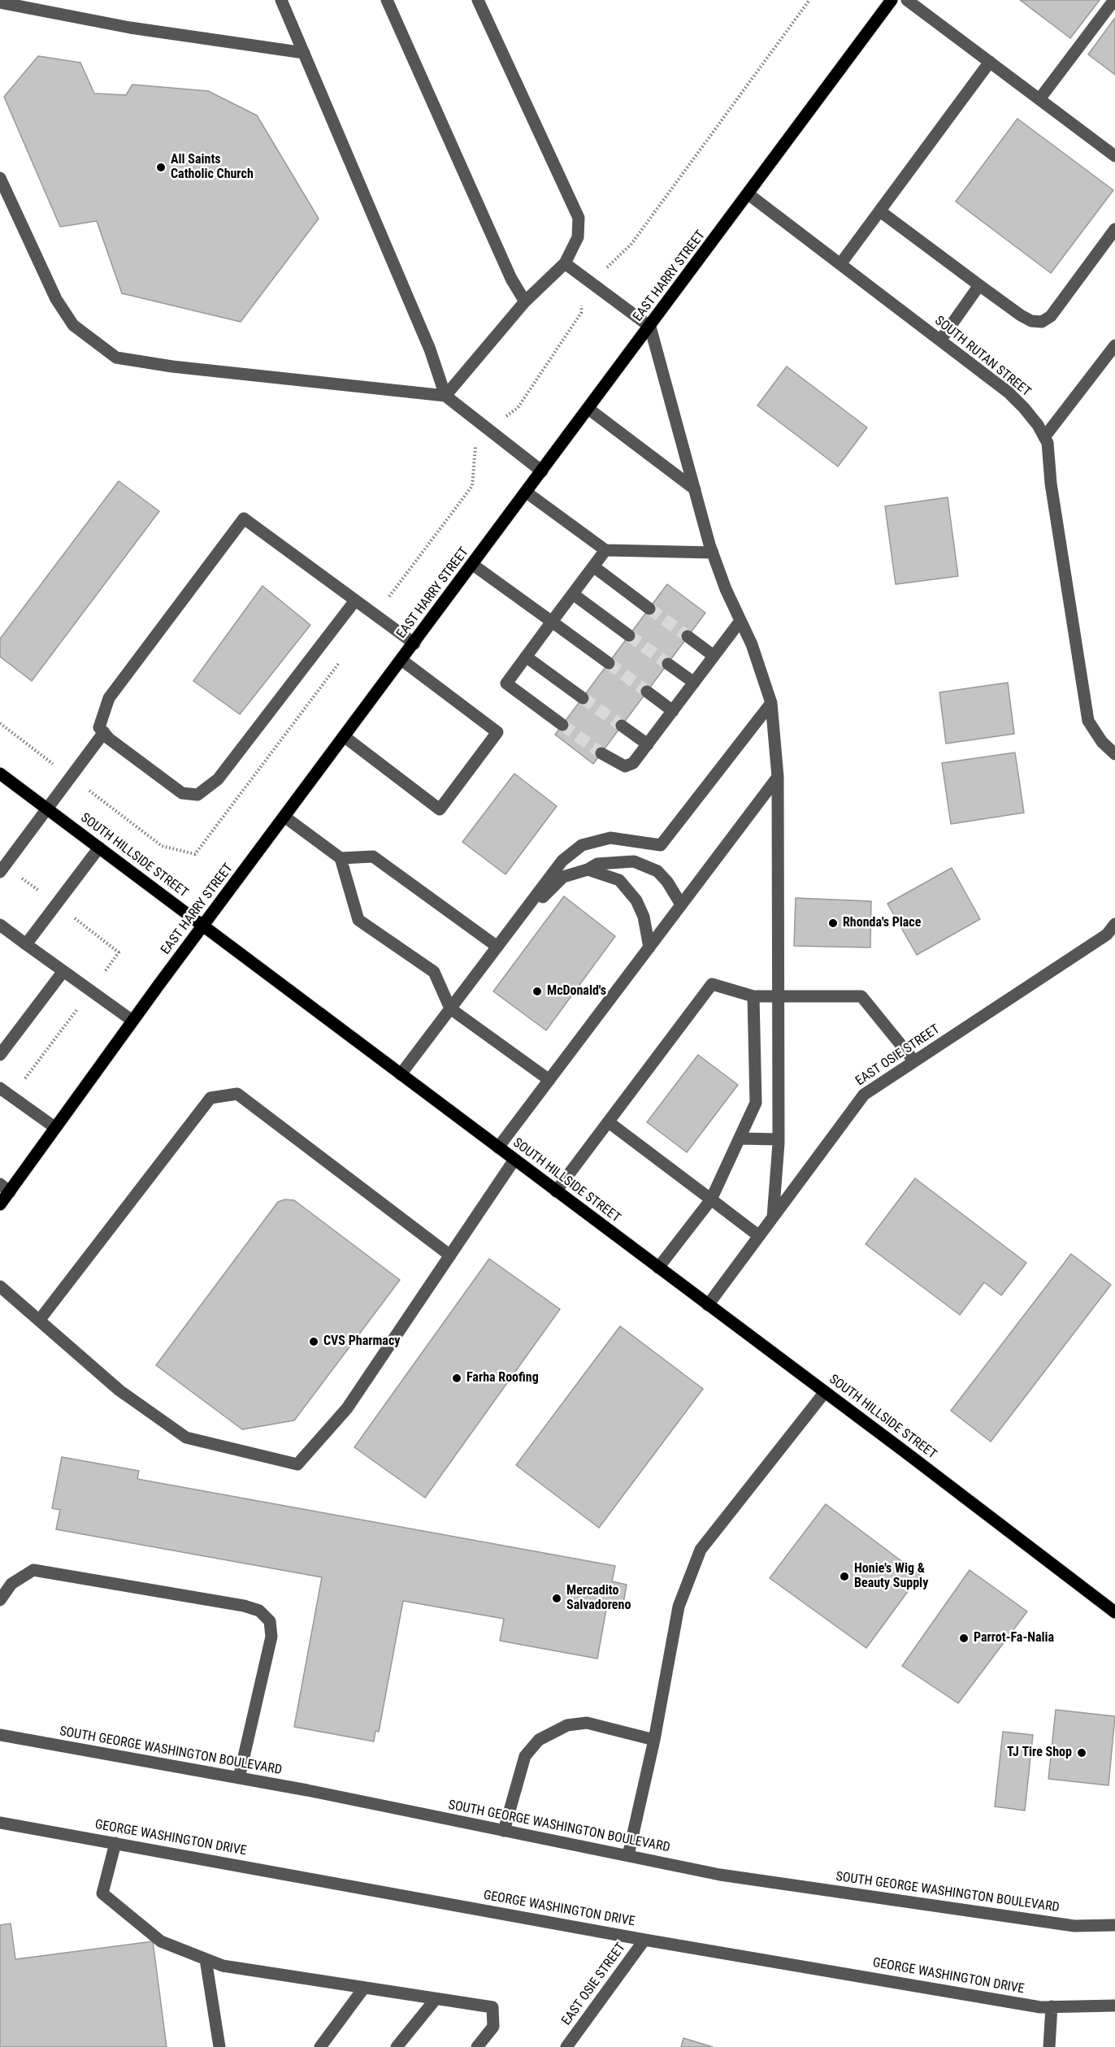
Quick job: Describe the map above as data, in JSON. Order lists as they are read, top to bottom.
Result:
{
  "streets": {
    "main road": ["EAST HARRY STREET", "SOUTH HILLSIDE STREET"],
    "street": [
      "SOUTH RUTAN STREET",
      "EAST OSIE STREET",
      "SOUTH GEORGE WASHINGTON BOULEVARD",
      "GEORGE WASHINGTON DRIVE"
    ]
  },
  "crossings": [
    ["EAST HARRY STREET", "SOUTH RUTAN STREET"],
    ["EAST HARRY STREET", "SOUTH HILLSIDE STREET"],
    ["SOUTH HILLSIDE STREET", "EAST OSIE STREET"],
    ["EAST OSIE STREET", "GEORGE WASHINGTON DRIVE"]
  ],
  "places": [
    "All Saints Catholic Church",
    "Rhonda's Place",
    "McDonald's",
    "CVS Pharmacy",
    "Farha Roofing",
    "Honie's Wig & Beauty Supply",
    "Mercadito Salvadoreno",
    "Parrot-Fa-Nalia",
    "TJ Tire Shop"
  ]
}
